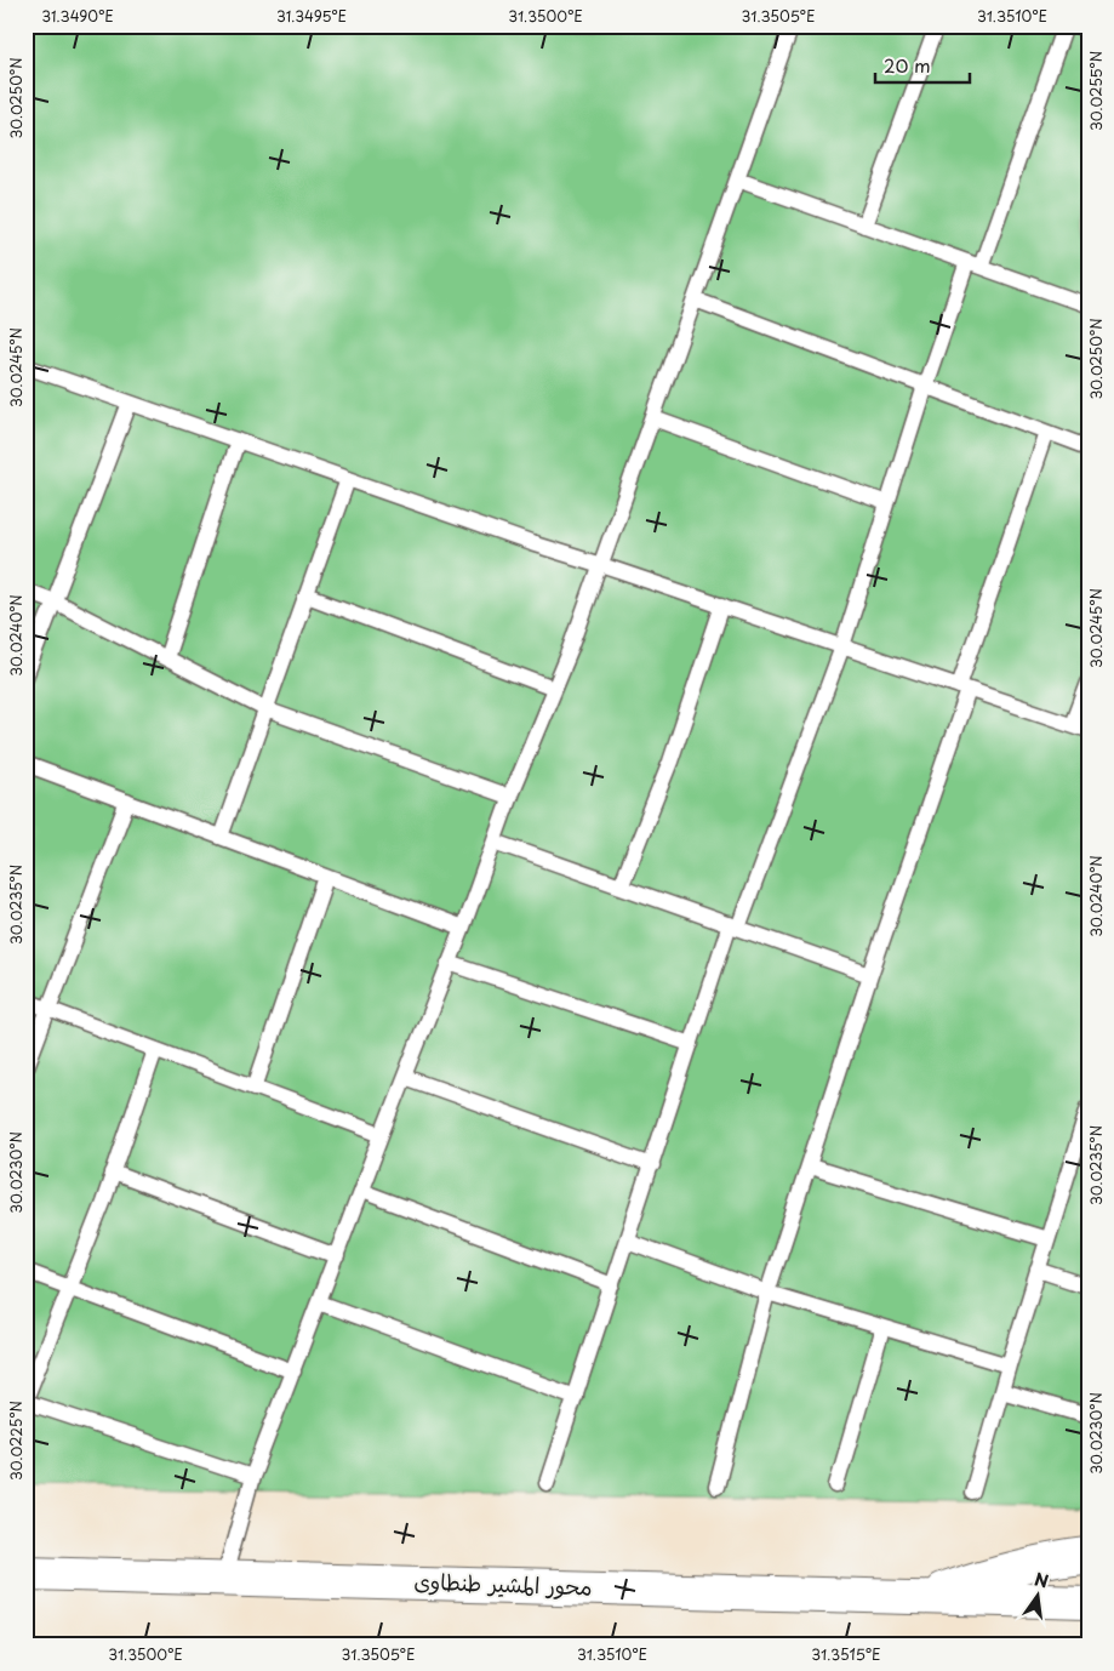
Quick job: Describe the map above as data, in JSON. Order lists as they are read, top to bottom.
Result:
{
  "streets": {
    "highway": ["محور المشير طنطاوى"]
  },
  "scale_bar": "20 m",
  "north": "top",
  "coordinates": [
    "31.3490°E",
    "31.3495°E",
    "31.3500°E",
    "31.3505°E",
    "31.3510°E",
    "30.0255°N",
    "30.0250°N",
    "30.0245°N",
    "30.0240°N",
    "30.0235°N",
    "30.0230°N",
    "30.0225°N",
    "31.3515°E"
  ]
}
